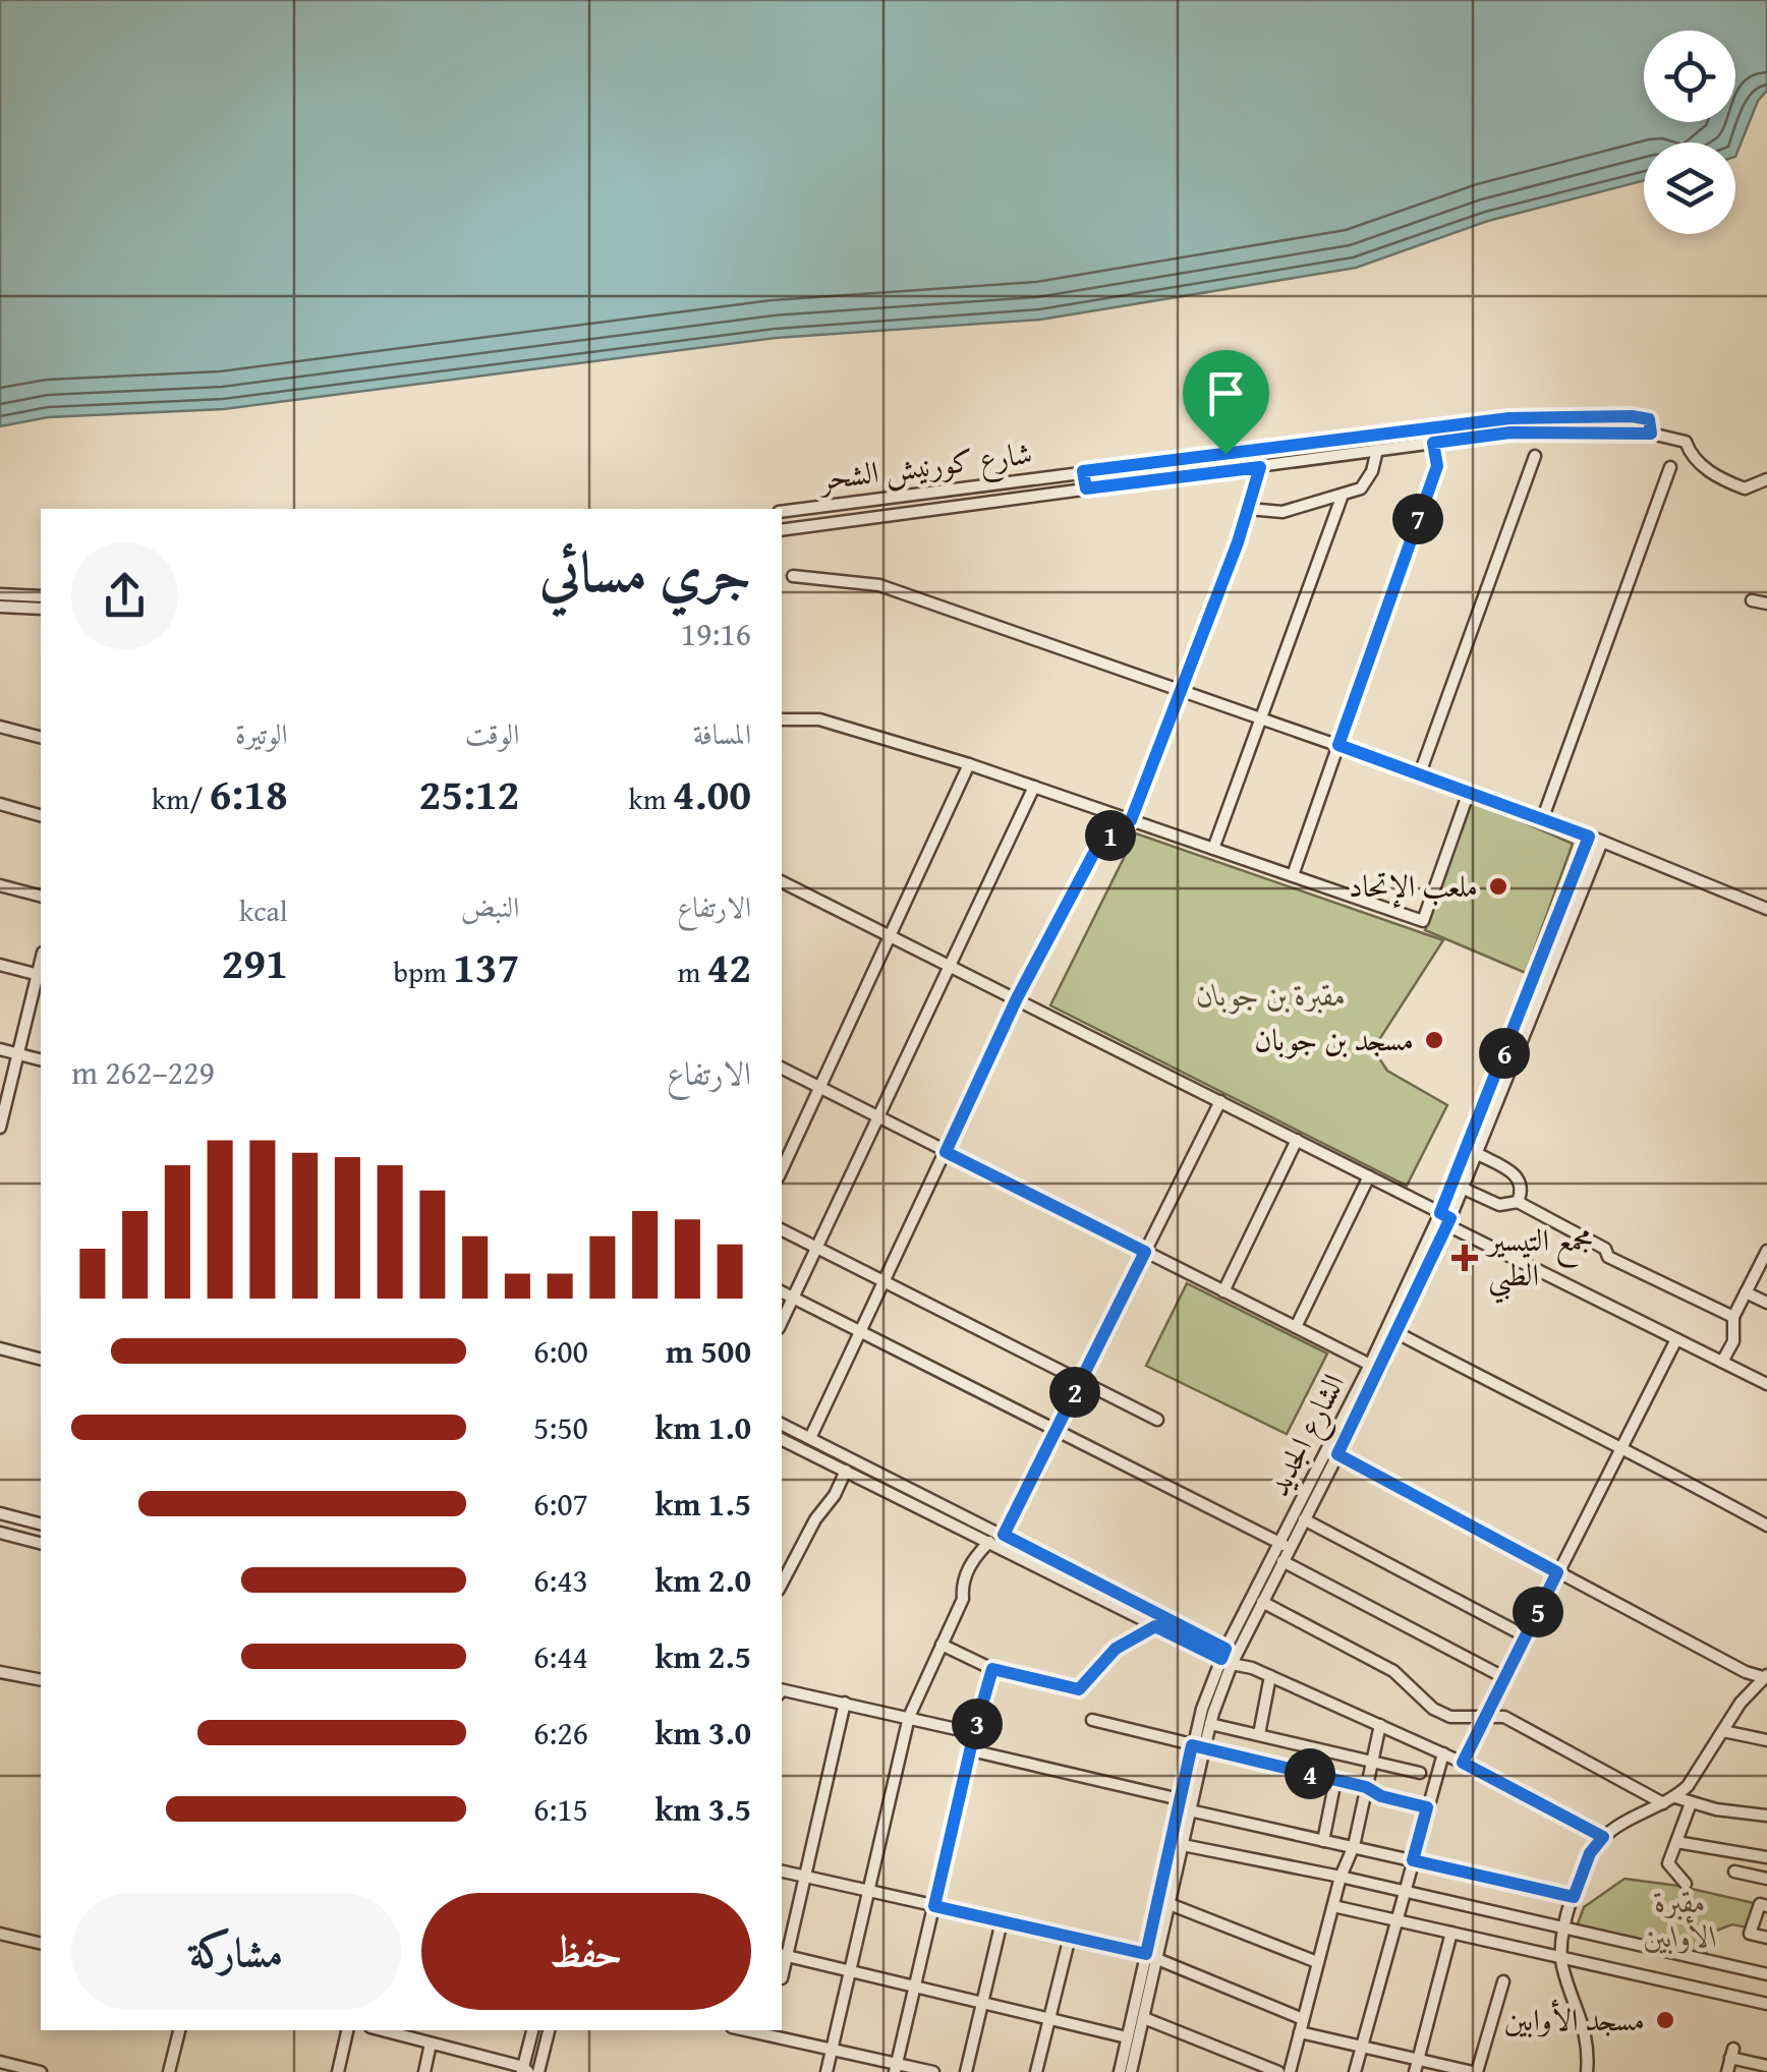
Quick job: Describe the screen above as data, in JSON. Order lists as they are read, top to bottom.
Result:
{
  "streets": {
    "street": ["شارع كورنيش الشحر", "الشارع الجديد"]
  },
  "parks": ["مقبرة بن جوبان", "مقبرة الأوابين"],
  "places": {
    "other": ["ملعب الإتحاد", "مسجد بن جوبان", "مسجد الأوابين"],
    "health": ["مجمع التيسير الطبي"]
  },
  "page": {
    "pins": [
      "7",
      "1",
      "6",
      "2",
      "5",
      "3",
      "4"
    ],
    "heading": ["جري مسائي", "19:16"],
    "stats": [
      ["المسافة", "4.00 km"],
      ["الوقت", "25:12"],
      ["الوتيرة", "6:18 /km"],
      ["الارتفاع", "42 m"],
      ["النبض", "137 bpm"],
      ["kcal", "291"]
    ],
    "chart": ["الارتفاع", "229–262 m"],
    "list": [
      {
        "name": "500 m",
        "note": "6:00"
      },
      {
        "name": "1.0 km",
        "note": "5:50"
      },
      {
        "name": "1.5 km",
        "note": "6:07"
      },
      {
        "name": "2.0 km",
        "note": "6:43"
      },
      {
        "name": "2.5 km",
        "note": "6:44"
      },
      {
        "name": "3.0 km",
        "note": "6:26"
      },
      {
        "name": "3.5 km",
        "note": "6:15"
      }
    ],
    "buttons": ["حفظ", "مشاركة"]
  }
}
